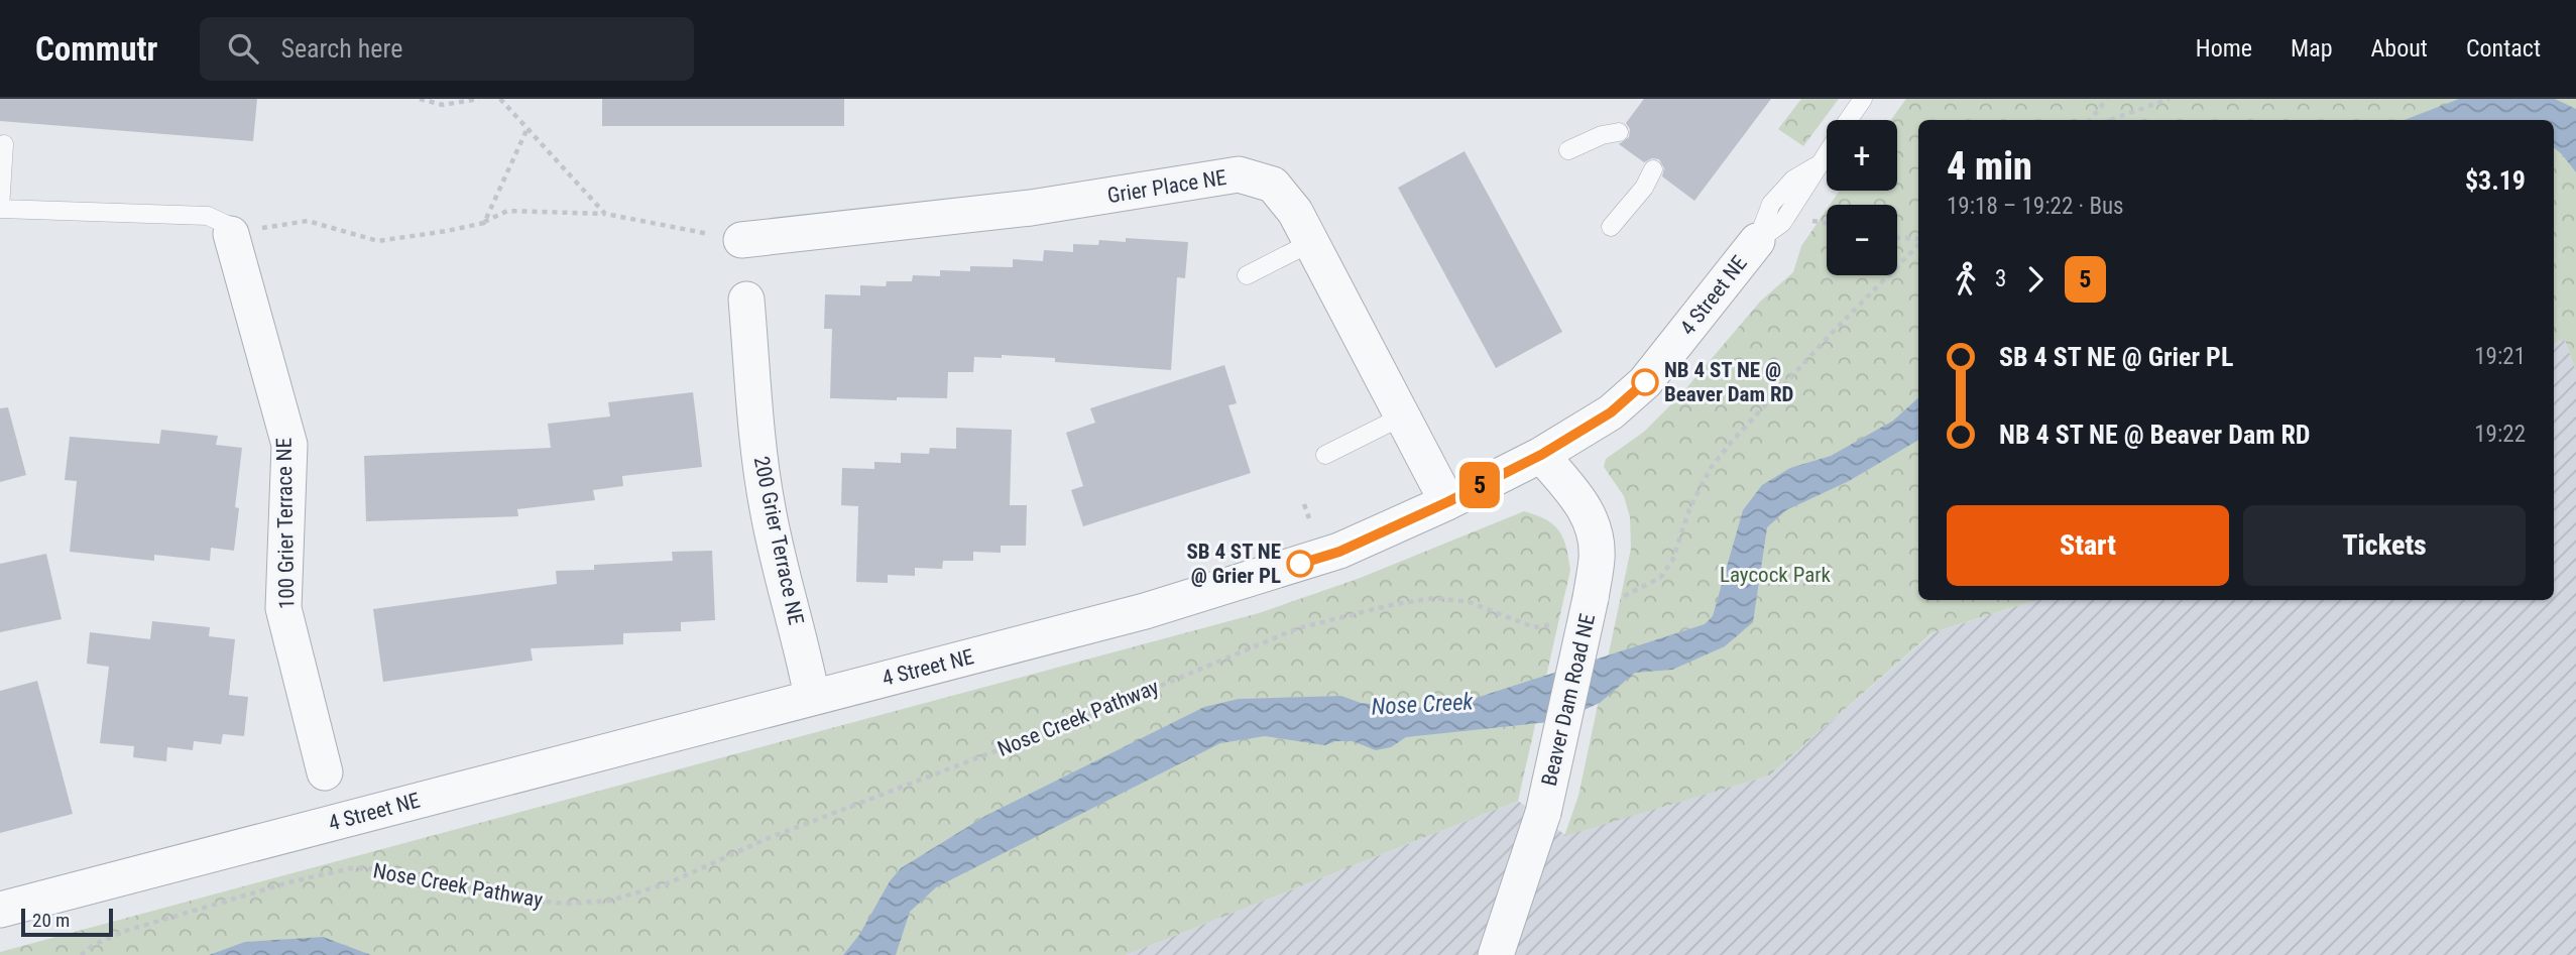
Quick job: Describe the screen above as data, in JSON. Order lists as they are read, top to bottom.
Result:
{
  "streets": {
    "street": [
      "Grier Place NE",
      "4 Street NE",
      "100 Grier Terrace NE",
      "200 Grier Terrace NE",
      "Beaver Dam Road NE"
    ],
    "path": ["Nose Creek Pathway"]
  },
  "crossings": [
    ["Grier Place NE", "4 Street NE"],
    ["4 Street NE", "200 Grier Terrace NE"],
    ["4 Street NE", "Beaver Dam Road NE"]
  ],
  "water": ["Nose Creek"],
  "parks": ["Laycock Park"],
  "places": ["NB 4 ST NE @ Beaver Dam RD", "SB 4 ST NE @ Grier PL"],
  "lines": ["bus line 5"],
  "scale_bar": "20 m",
  "page": {
    "header": "Commutr",
    "search": "Search here",
    "nav": [
      "Home",
      "Map",
      "About",
      "Contact"
    ],
    "on_map": "5",
    "map_buttons": ["+", "−"],
    "heading": ["4 min", "19:18 – 19:22 · Bus", "$3.19"],
    "legs": ["3", "5"],
    "list": [
      {
        "name": "SB 4 ST NE @ Grier PL",
        "value": "19:21"
      },
      {
        "name": "NB 4 ST NE @ Beaver Dam RD",
        "value": "19:22"
      }
    ],
    "buttons": ["Start", "Tickets"],
    "scale": "20 m"
  }
}
